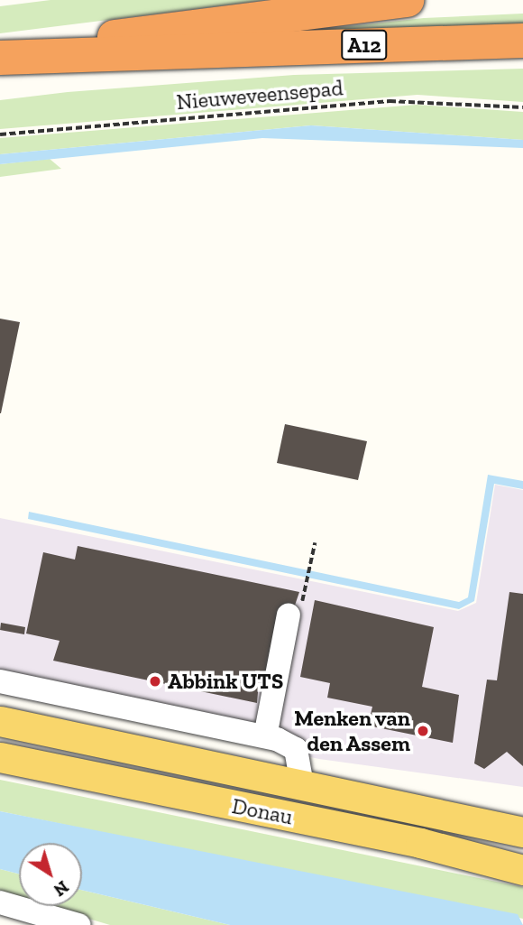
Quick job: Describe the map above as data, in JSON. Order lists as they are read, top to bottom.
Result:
{
  "streets": {
    "highway": ["A12"],
    "main road": ["Donau"],
    "path": ["Nieuweveensepad"]
  },
  "places": ["Abbink UTS", "Menken van den Assem"],
  "north": "bottom right"
}
